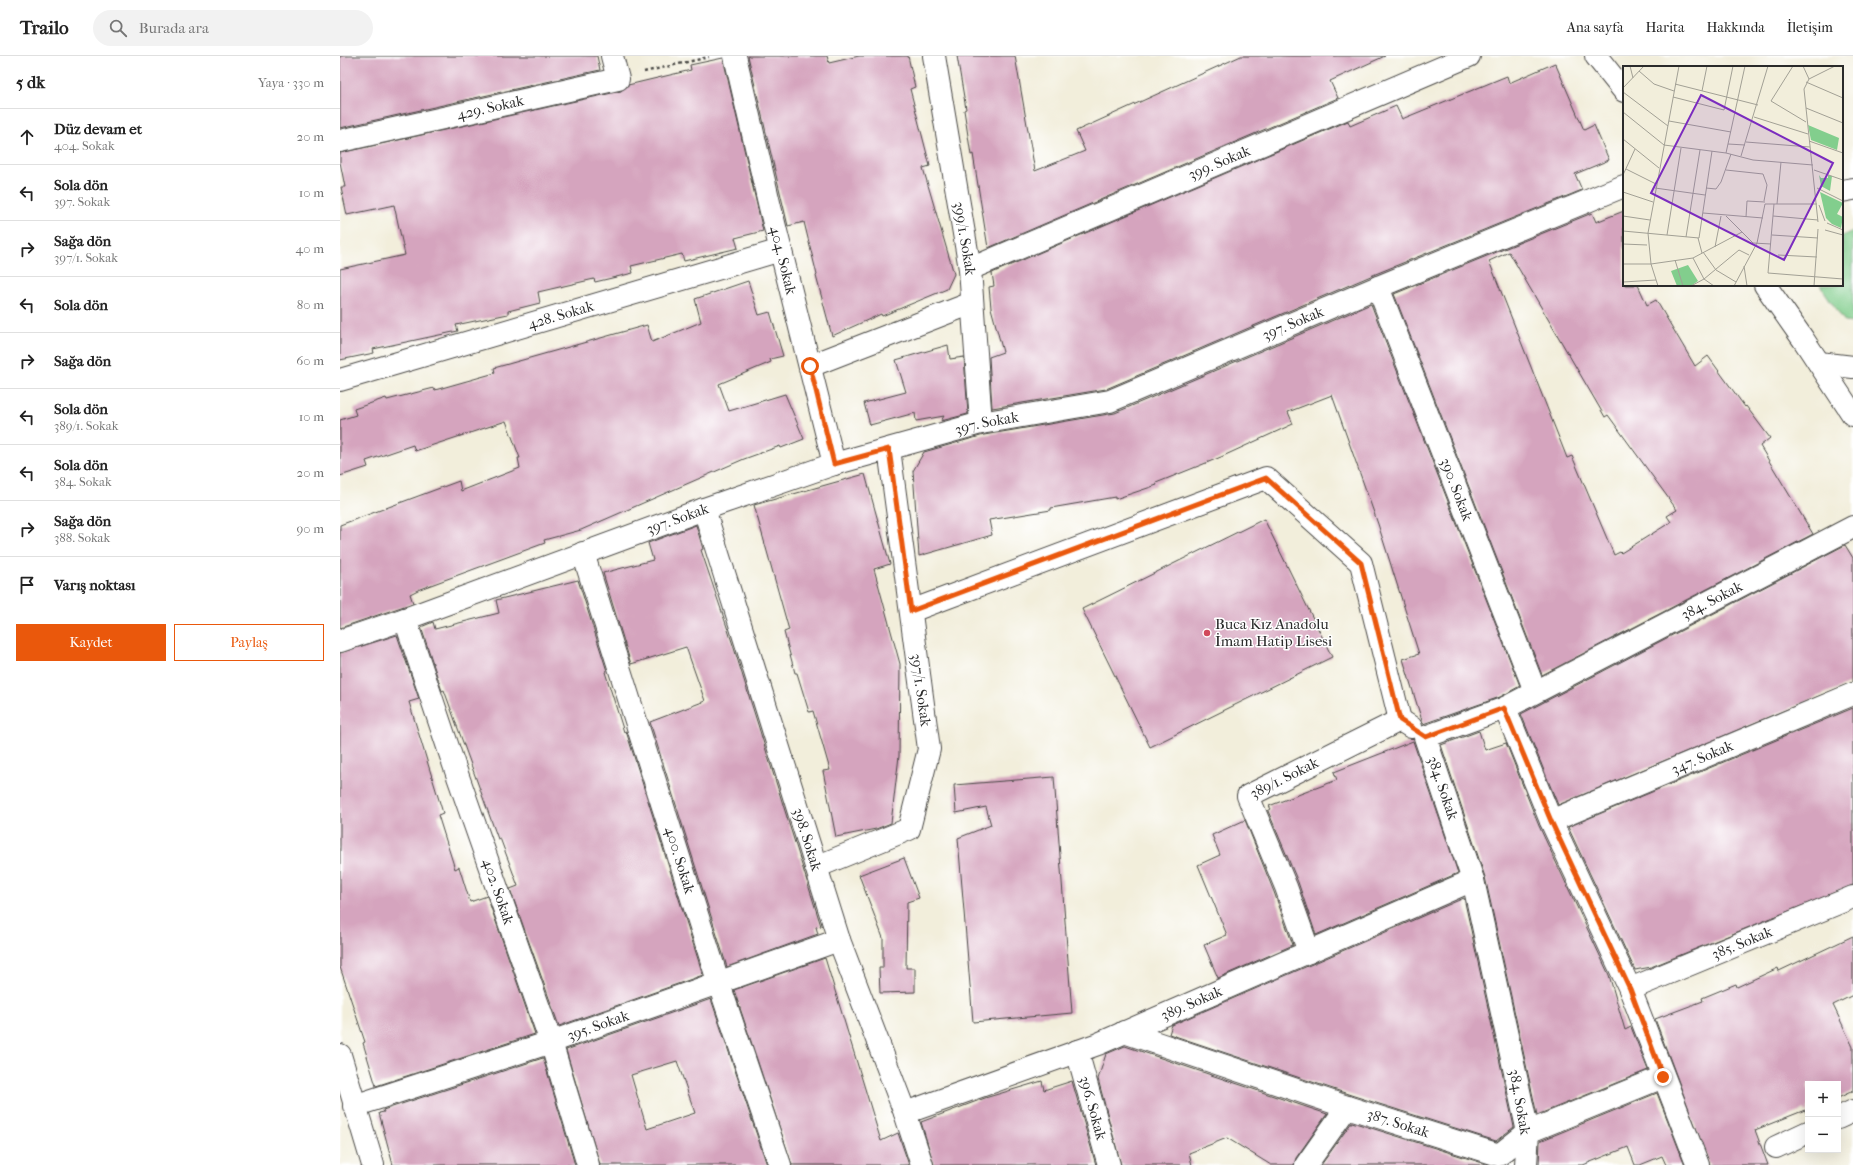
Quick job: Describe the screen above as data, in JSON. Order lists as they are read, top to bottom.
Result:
{
  "streets": {
    "street": [
      "429. Sokak",
      "399. Sokak",
      "399/1. Sokak",
      "404. Sokak",
      "428. Sokak",
      "397. Sokak",
      "390. Sokak",
      "384. Sokak",
      "397/1. Sokak",
      "347. Sokak",
      "389/1. Sokak",
      "398. Sokak",
      "400. Sokak",
      "402. Sokak",
      "385. Sokak",
      "389. Sokak",
      "395. Sokak",
      "396. Sokak",
      "387. Sokak"
    ]
  },
  "crossings": [
    ["399. Sokak", "399/1. Sokak"],
    ["399/1. Sokak", "397. Sokak"],
    ["404. Sokak", "428. Sokak"],
    ["404. Sokak", "397. Sokak"],
    ["397. Sokak", "390. Sokak"],
    ["397. Sokak", "397/1. Sokak"],
    ["397. Sokak", "398. Sokak"],
    ["397. Sokak", "400. Sokak"],
    ["397. Sokak", "402. Sokak"],
    ["390. Sokak", "384. Sokak"],
    ["384. Sokak", "389. Sokak"],
    ["384. Sokak", "387. Sokak"],
    ["397/1. Sokak", "398. Sokak"],
    ["389/1. Sokak", "389. Sokak"],
    ["398. Sokak", "389. Sokak"],
    ["398. Sokak", "395. Sokak"],
    ["400. Sokak", "395. Sokak"],
    ["402. Sokak", "395. Sokak"],
    ["389. Sokak", "396. Sokak"],
    ["389. Sokak", "387. Sokak"]
  ],
  "places": ["Buca Kız Anadolu İmam Hatip Lisesi"],
  "page": {
    "header": "Trailo",
    "search": "Burada ara",
    "nav": [
      "Ana sayfa",
      "Harita",
      "Hakkında",
      "İletişim"
    ],
    "heading": ["5 dk", "Yaya · 330 m"],
    "list": [
      ["Düz devam et", "404. Sokak", "20 m"],
      ["Sola dön", "397. Sokak", "10 m"],
      ["Sağa dön", "397/1. Sokak", "40 m"],
      ["Sola dön", "80 m"],
      ["Sağa dön", "60 m"],
      ["Sola dön", "389/1. Sokak", "10 m"],
      ["Sola dön", "384. Sokak", "20 m"],
      ["Sağa dön", "388. Sokak", "90 m"],
      "Varış noktası"
    ],
    "buttons": ["Kaydet", "Paylaş"],
    "map_buttons": ["+", "−"]
  }
}
